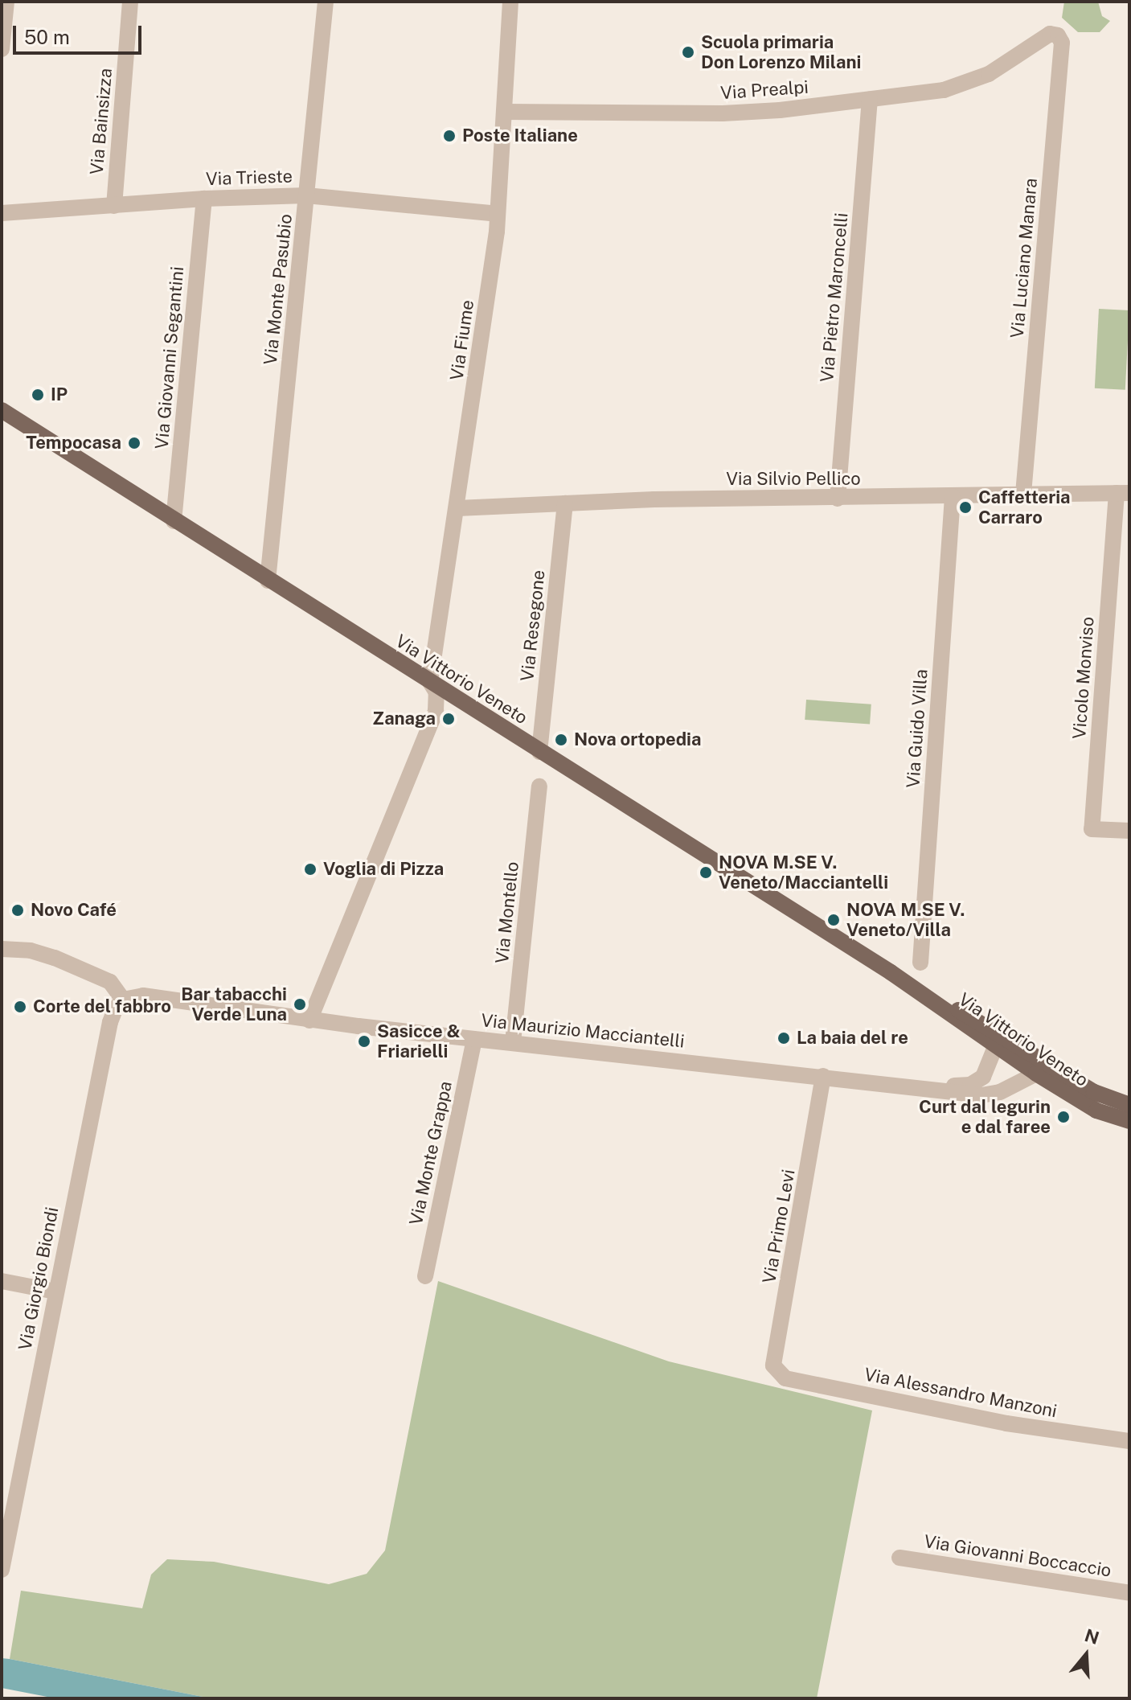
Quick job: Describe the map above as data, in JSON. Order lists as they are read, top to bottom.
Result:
{
  "streets": {
    "main road": ["Via Vittorio Veneto"],
    "street": [
      "Via Prealpi",
      "Via Bainsizza",
      "Via Trieste",
      "Via Luciano Manara",
      "Via Monte Pasubio",
      "Via Pietro Maroncelli",
      "Via Fiume",
      "Via Giovanni Segantini",
      "Via Silvio Pellico",
      "Via Resegone",
      "Vicolo Monviso",
      "Via Guido Villa",
      "Via Montello",
      "Via Maurizio Macciantelli",
      "Via Monte Grappa",
      "Via Primo Levi",
      "Via Giorgio Biondi",
      "Via Alessandro Manzoni",
      "Via Giovanni Boccaccio"
    ]
  },
  "crossings": [
    ["Via Prealpi", "Via Luciano Manara"],
    ["Via Prealpi", "Via Pietro Maroncelli"],
    ["Via Prealpi", "Via Fiume"],
    ["Via Bainsizza", "Via Trieste"],
    ["Via Trieste", "Via Monte Pasubio"],
    ["Via Trieste", "Via Fiume"],
    ["Via Trieste", "Via Giovanni Segantini"],
    ["Via Luciano Manara", "Via Silvio Pellico"],
    ["Via Monte Pasubio", "Via Vittorio Veneto"],
    ["Via Pietro Maroncelli", "Via Silvio Pellico"],
    ["Via Fiume", "Via Silvio Pellico"],
    ["Via Fiume", "Via Vittorio Veneto"],
    ["Via Fiume", "Via Maurizio Macciantelli"],
    ["Via Giovanni Segantini", "Via Vittorio Veneto"],
    ["Via Silvio Pellico", "Via Resegone"],
    ["Via Silvio Pellico", "Vicolo Monviso"],
    ["Via Silvio Pellico", "Via Guido Villa"],
    ["Via Resegone", "Via Vittorio Veneto"],
    ["Via Vittorio Veneto", "Via Maurizio Macciantelli"],
    ["Via Montello", "Via Maurizio Macciantelli"],
    ["Via Maurizio Macciantelli", "Via Monte Grappa"],
    ["Via Maurizio Macciantelli", "Via Primo Levi"],
    ["Via Maurizio Macciantelli", "Via Giorgio Biondi"],
    ["Via Primo Levi", "Via Alessandro Manzoni"]
  ],
  "places": [
    "Scuola primaria Don Lorenzo Milani",
    "Poste Italiane",
    "IP",
    "Tempocasa",
    "Caffetteria Carraro",
    "Zanaga",
    "Nova ortopedia",
    "Voglia di Pizza",
    "NOVA M.SE V. Veneto/Macciantelli",
    "Novo Café",
    "NOVA M.SE V. Veneto/Villa",
    "Bar tabacchi Verde Luna",
    "Corte del fabbro",
    "La baia del re",
    "Sasicce & Friarielli",
    "Curt dal legurin e dal faree"
  ],
  "scale_bar": "50 m",
  "north": "top"
}
